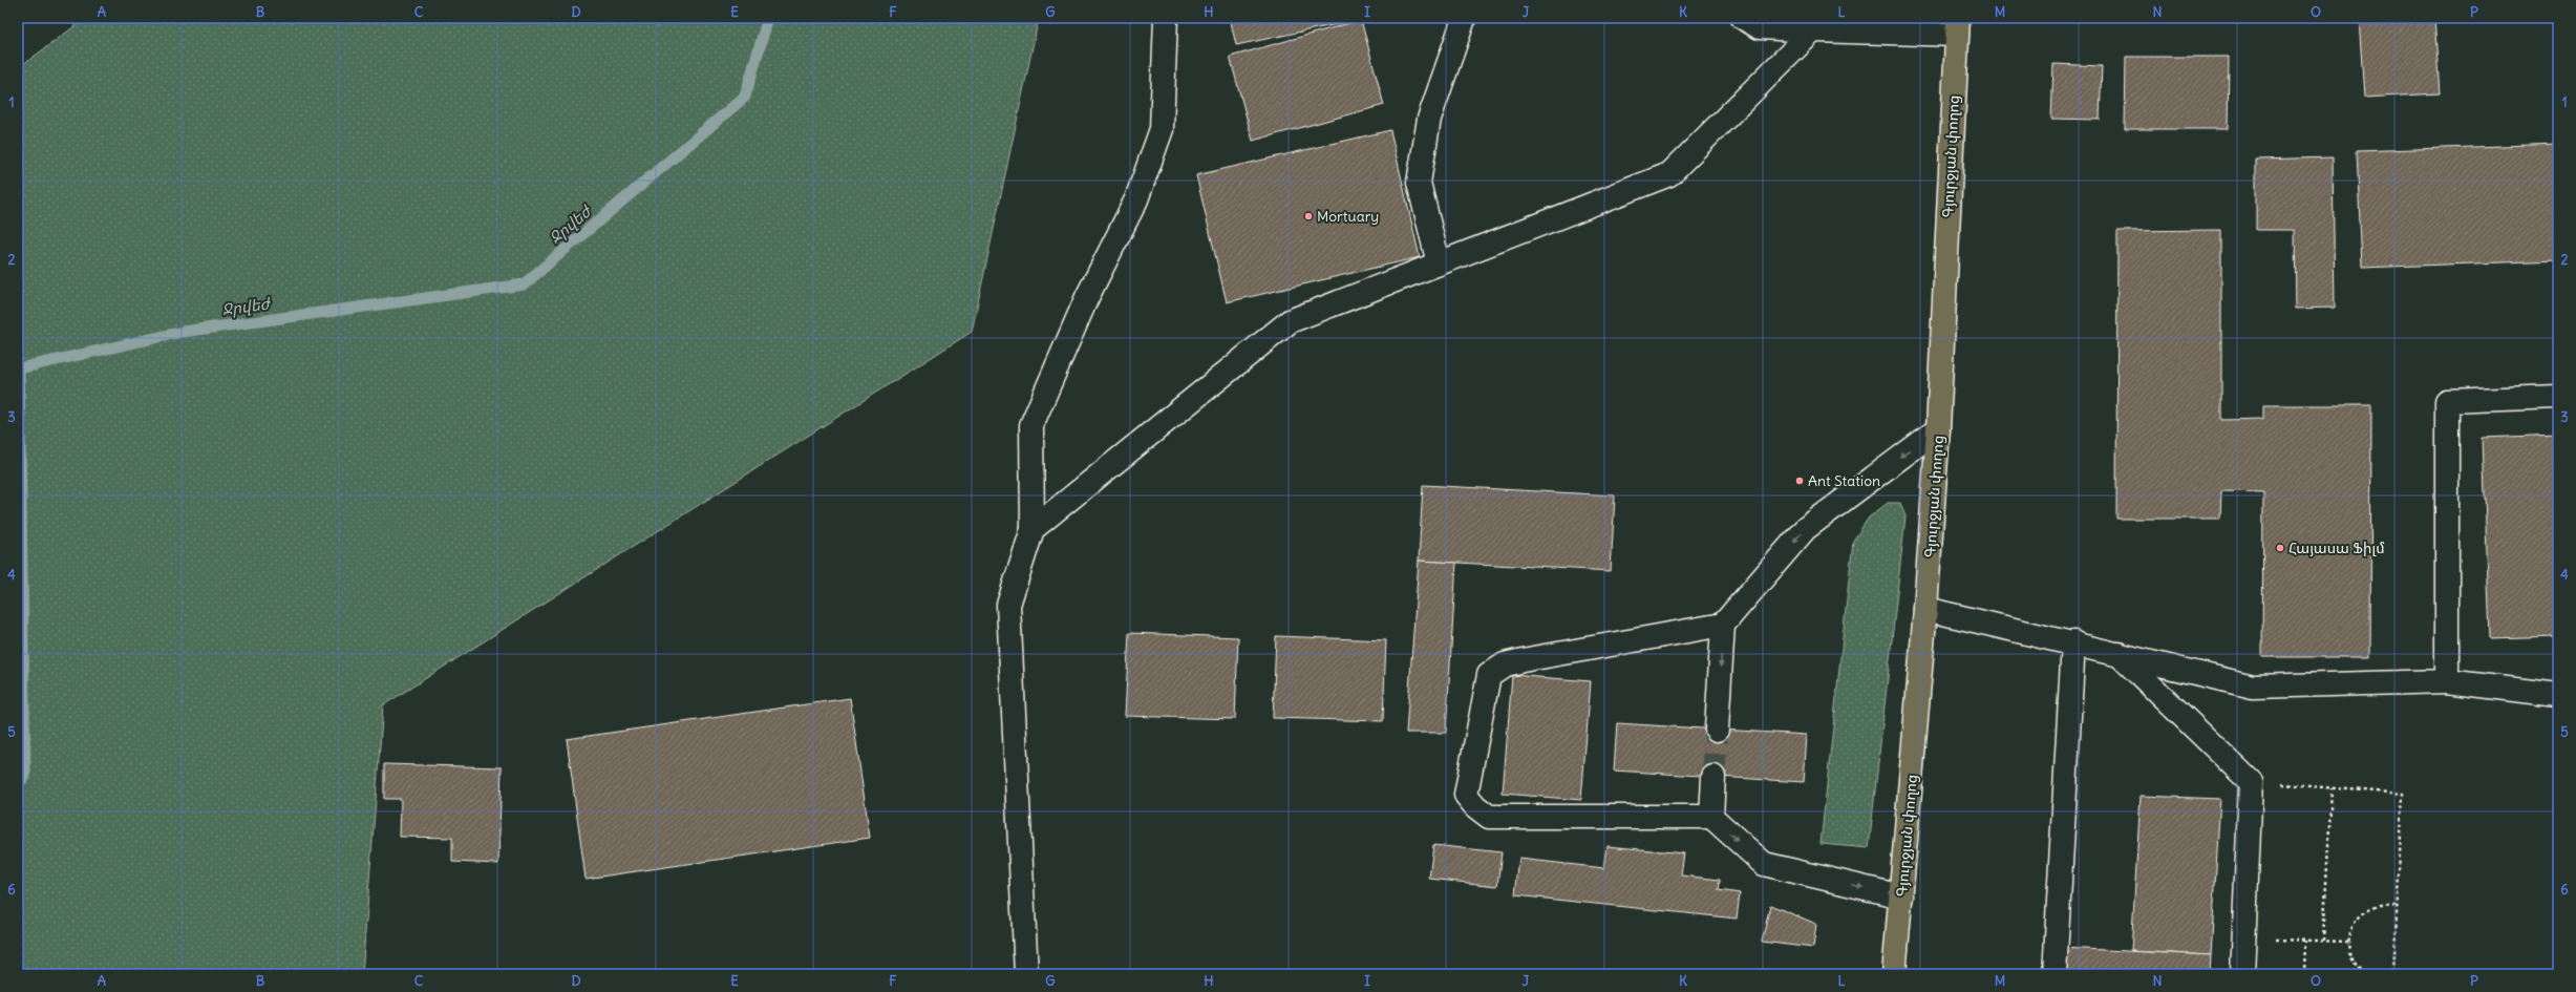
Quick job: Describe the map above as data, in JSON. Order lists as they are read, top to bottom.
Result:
{
  "streets": {
    "main road": ["Գյուրջյան փողոց"]
  },
  "water": ["Ջրվեժ"],
  "places": ["Mortuary", "Ant Station", "Հայասա Ֆիլմ"],
  "grid": {
    "columns": [
      "A",
      "B",
      "C",
      "D",
      "E",
      "F",
      "G",
      "H",
      "I",
      "J",
      "K",
      "L",
      "M",
      "N",
      "O",
      "P"
    ],
    "rows": [
      "1",
      "2",
      "3",
      "4",
      "5",
      "6"
    ]
  }
}
